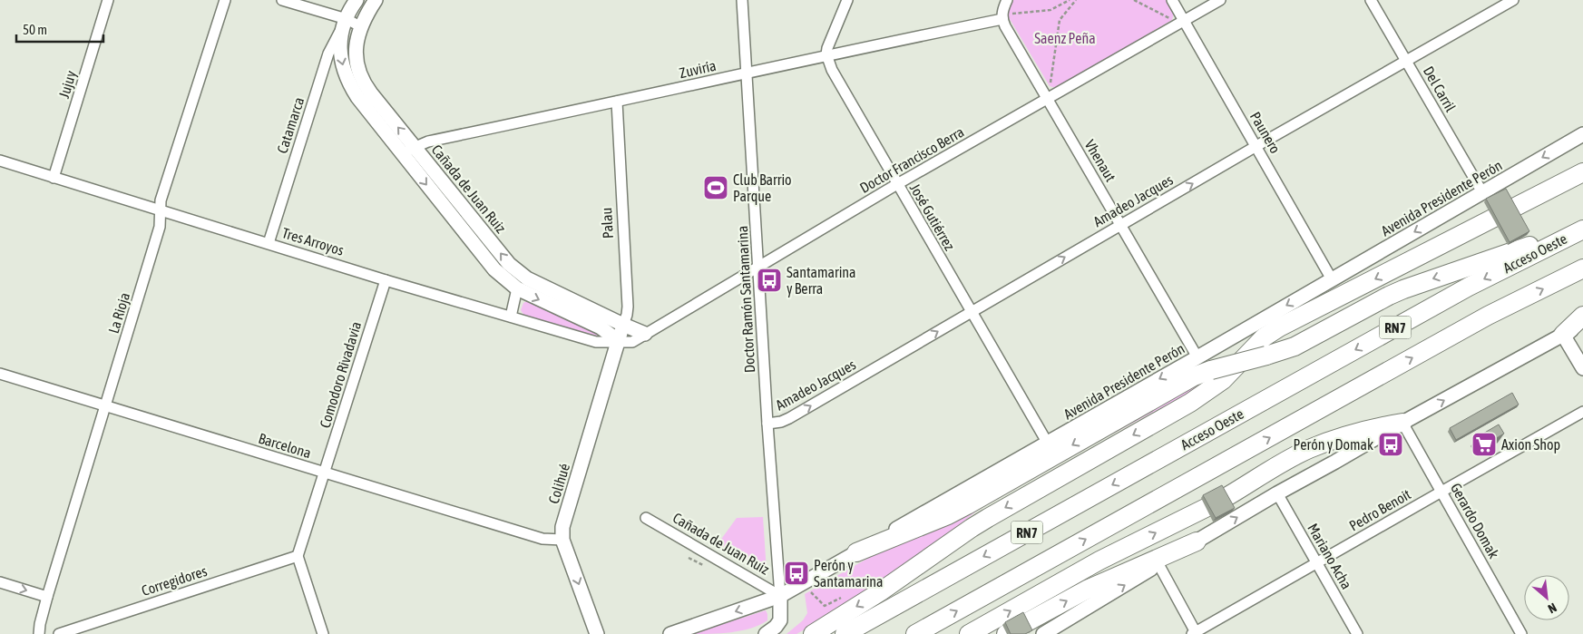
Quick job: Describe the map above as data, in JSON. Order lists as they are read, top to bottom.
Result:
{
  "streets": {
    "highway": ["Acceso Oeste", "RN7"],
    "main road": [
      "Cañada de Juan Ruiz",
      "Avenida Presidente Perón",
      "Palau",
      "Colihué"
    ],
    "street": [
      "Zuviría",
      "Jujuy",
      "Del Carril",
      "Catamarca",
      "Paunero",
      "Doctor Francisco Berra",
      "Vhenaut",
      "Amadeo Jacques",
      "José Gutiérrez",
      "Tres Arroyos",
      "Doctor Ramón Santamarina",
      "La Rioja",
      "Comodoro Rivadavia",
      "Barcelona",
      "Pedro Benoit",
      "Gerardo Domak",
      "Mariano Acha",
      "Corregidores"
    ]
  },
  "crossings": [
    ["Zuviría", "Vhenaut"],
    ["Zuviría", "Cañada de Juan Ruiz"],
    ["Zuviría", "José Gutiérrez"],
    ["Zuviría", "Palau"],
    ["Zuviría", "Doctor Ramón Santamarina"],
    ["Jujuy", "Tres Arroyos"],
    ["Del Carril", "Avenida Presidente Perón"],
    ["Del Carril", "Amadeo Jacques"],
    ["Catamarca", "Cañada de Juan Ruiz"],
    ["Catamarca", "Tres Arroyos"],
    ["Paunero", "Doctor Francisco Berra"],
    ["Paunero", "Avenida Presidente Perón"],
    ["Paunero", "Amadeo Jacques"],
    ["Doctor Francisco Berra", "Vhenaut"],
    ["Doctor Francisco Berra", "Cañada de Juan Ruiz"],
    ["Doctor Francisco Berra", "José Gutiérrez"],
    ["Doctor Francisco Berra", "Palau"],
    ["Doctor Francisco Berra", "Tres Arroyos"],
    ["Doctor Francisco Berra", "Doctor Ramón Santamarina"],
    ["Doctor Francisco Berra", "Colihué"],
    ["Vhenaut", "Avenida Presidente Perón"],
    ["Vhenaut", "Amadeo Jacques"],
    ["Cañada de Juan Ruiz", "Avenida Presidente Perón"],
    ["Cañada de Juan Ruiz", "Palau"],
    ["Cañada de Juan Ruiz", "Tres Arroyos"],
    ["Cañada de Juan Ruiz", "Doctor Ramón Santamarina"],
    ["Cañada de Juan Ruiz", "Colihué"],
    ["Avenida Presidente Perón", "José Gutiérrez"],
    ["Avenida Presidente Perón", "Doctor Ramón Santamarina"],
    ["Amadeo Jacques", "José Gutiérrez"],
    ["Amadeo Jacques", "Doctor Ramón Santamarina"],
    ["Palau", "Tres Arroyos"],
    ["Palau", "Colihué"],
    ["Tres Arroyos", "La Rioja"],
    ["Tres Arroyos", "Comodoro Rivadavia"],
    ["Tres Arroyos", "Colihué"],
    ["La Rioja", "Barcelona"],
    ["Comodoro Rivadavia", "Barcelona"],
    ["Comodoro Rivadavia", "Corregidores"],
    ["Barcelona", "Colihué"],
    ["Pedro Benoit", "Gerardo Domak"],
    ["Pedro Benoit", "Mariano Acha"]
  ],
  "one_way": ["Avenida Presidente Perón", "Amadeo Jacques"],
  "parks": ["Saenz Peña"],
  "places": {
    "sports": ["Club Barrio Parque"],
    "bus stop": ["Santamarina y Berra", "Perón y Domak", "Perón y Santamarina"],
    "supermarket": ["Axion Shop"]
  },
  "scale_bar": "50 m",
  "north": "bottom right"
}
